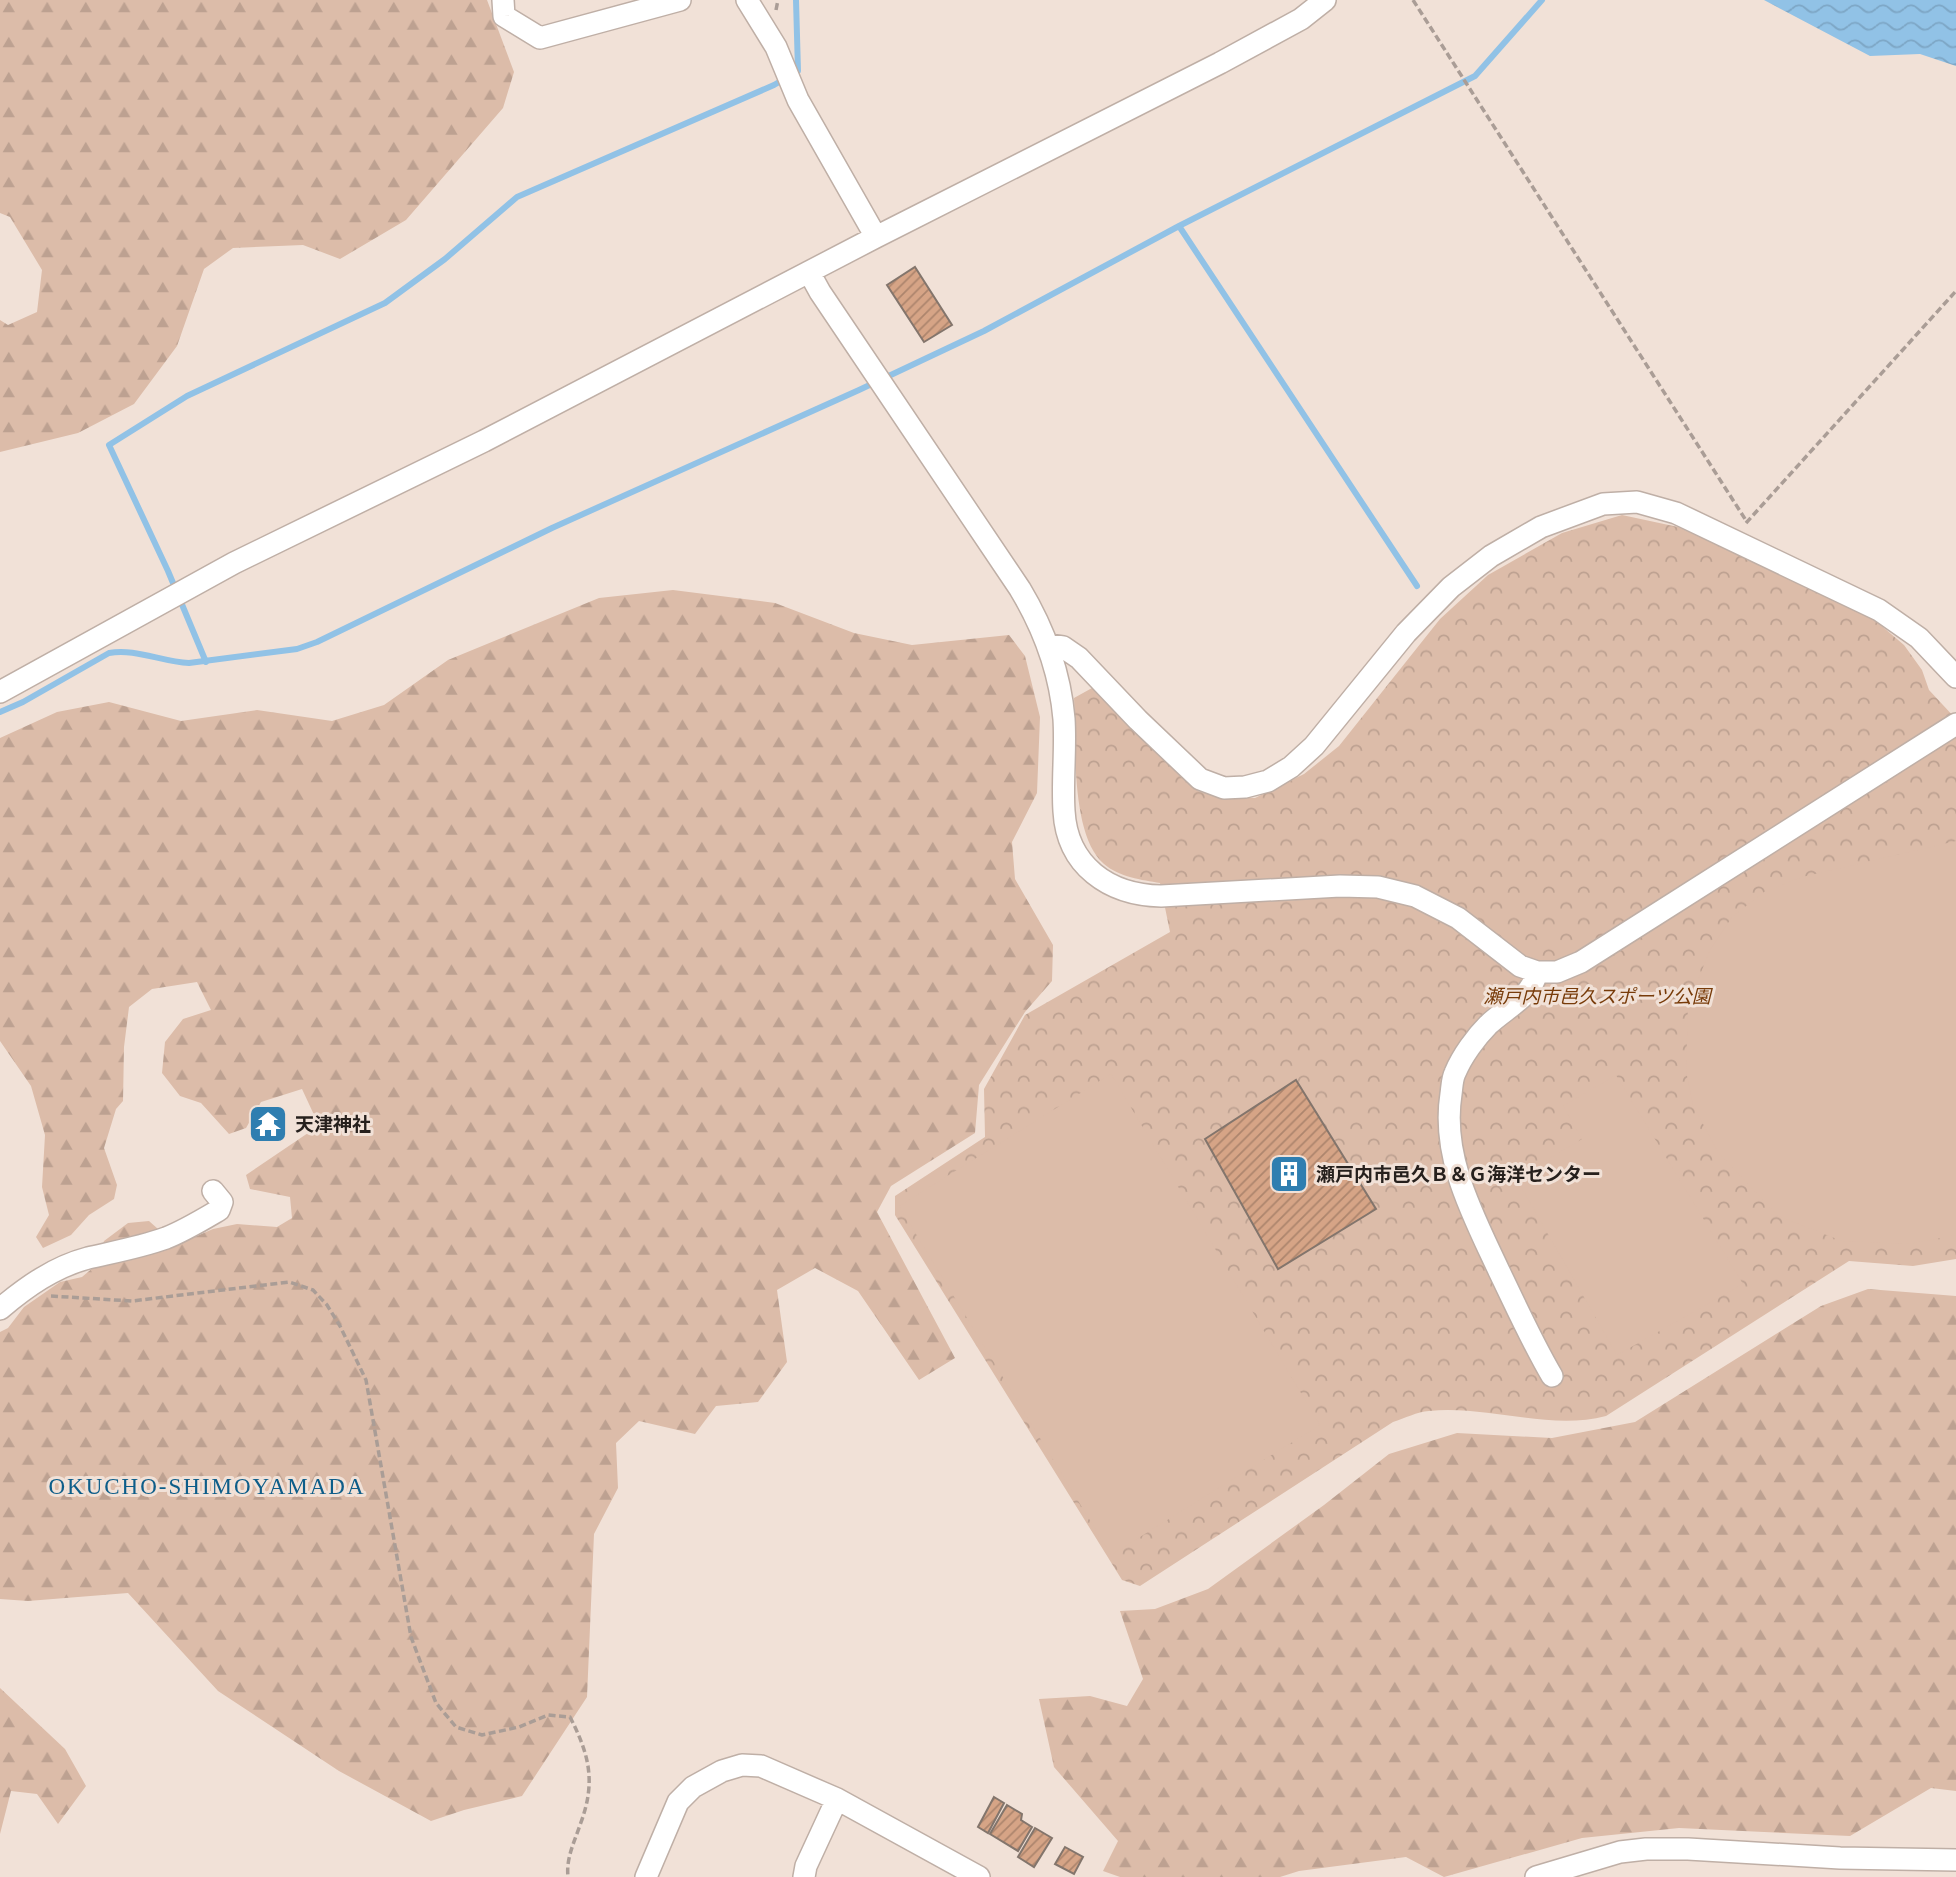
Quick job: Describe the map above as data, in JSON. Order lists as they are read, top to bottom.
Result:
{
  "districts": ["OKUCHO-SHIMOYAMADA"],
  "parks": ["瀬戸内市邑久スポーツ公園"],
  "places": {
    "temple": ["天津神社"],
    "building": ["瀬戸内市邑久Ｂ＆Ｇ海洋センター"]
  }
}
